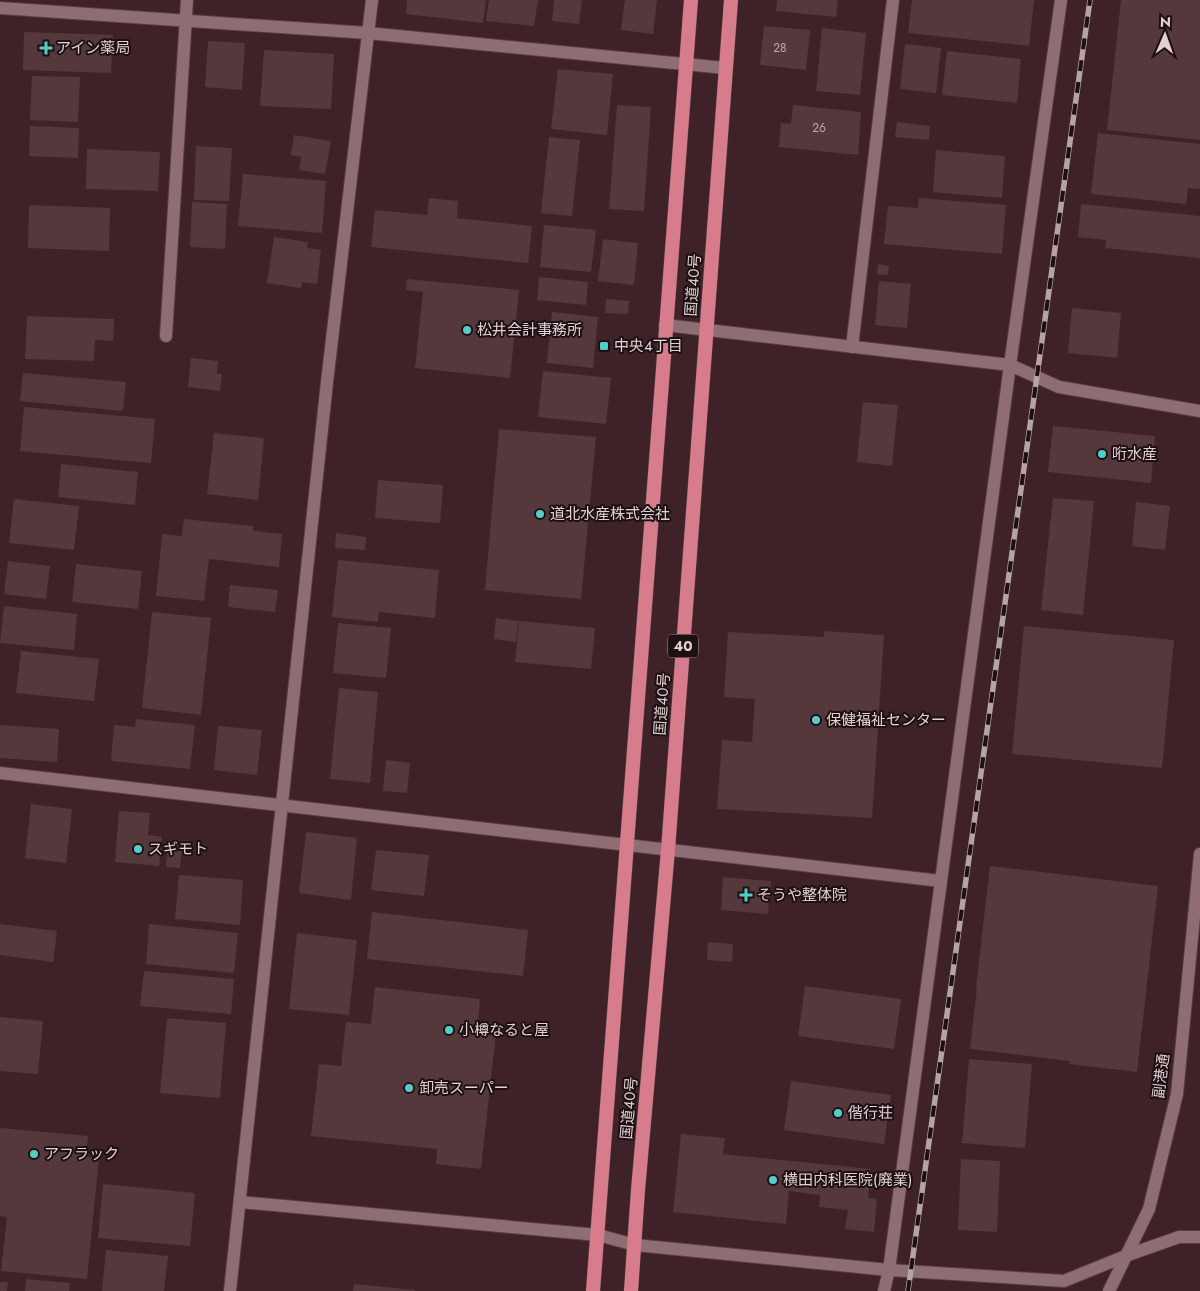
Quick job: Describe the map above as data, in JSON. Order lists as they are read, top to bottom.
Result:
{
  "streets": {
    "highway": ["国道40号", "40"],
    "street": ["副港通"]
  },
  "places": {
    "health": ["アイン薬局", "そうや整体院"],
    "other": [
      "松井会計事務所",
      "哘水産",
      "道北水産株式会社",
      "保健福祉センター",
      "スギモト",
      "小樽なると屋",
      "卸売スーパー",
      "偕行荘",
      "アフラック",
      "横田内科医院(廃業)"
    ],
    "transit": ["中央4丁目"]
  },
  "house_numbers": ["28", "26"],
  "north": "top"
}
